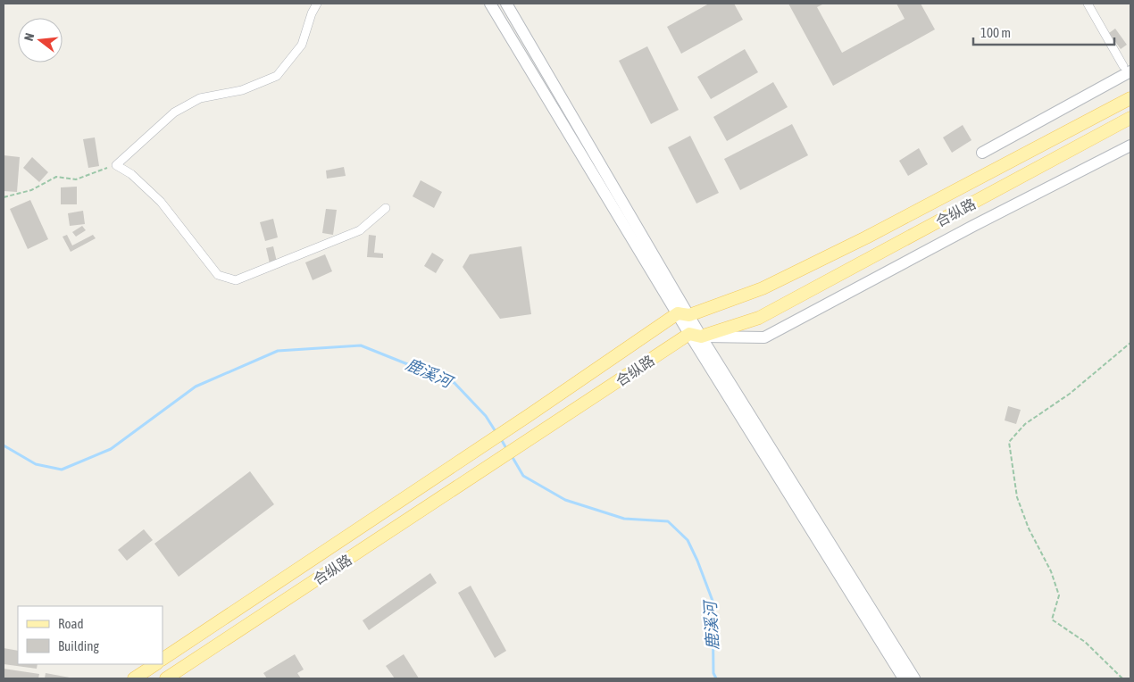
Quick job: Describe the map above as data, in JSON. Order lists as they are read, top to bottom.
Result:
{
  "streets": {
    "main road": ["合纵路"]
  },
  "water": ["鹿溪河"],
  "legend": ["Road", "Building"],
  "scale_bar": "100 m",
  "north": "left"
}
